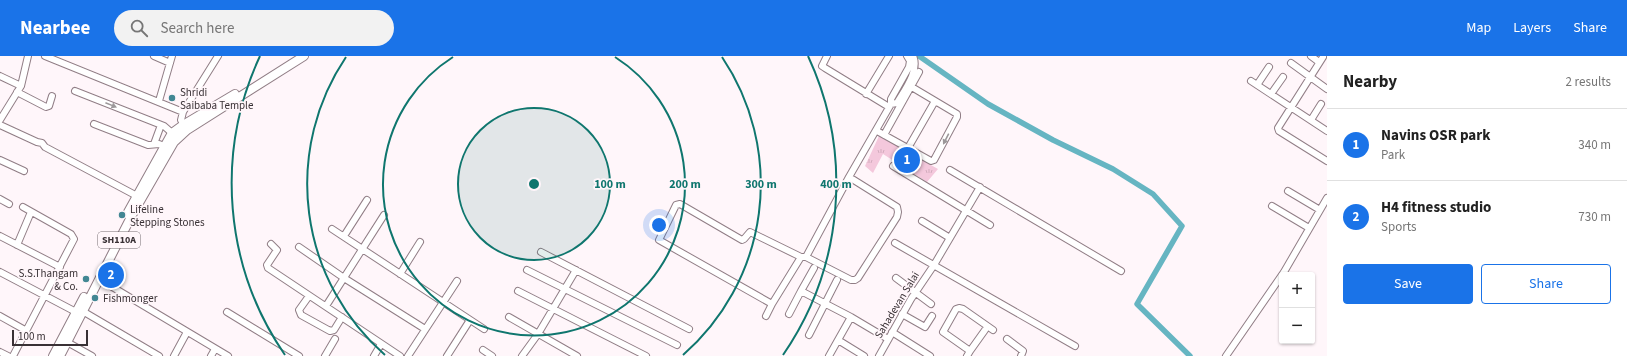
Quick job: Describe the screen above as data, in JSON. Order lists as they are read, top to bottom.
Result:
{
  "streets": {
    "main road": ["SH110A"],
    "street": ["Sahadevan Salai"]
  },
  "places": [
    "Shridi Saibaba Temple",
    "Lifeline Stepping Stones",
    "S.S.Thangam & Co.",
    "Fishmonger"
  ],
  "scale_bar": "100 m",
  "page": {
    "header": "Nearbee",
    "search": "Search here",
    "nav": ["Map", "Layers", "Share"],
    "heading": ["Nearby", "2 results"],
    "list": [
      {
        "mark": "1",
        "name": "Navins OSR park",
        "note": "Park",
        "value": "340 m"
      },
      {
        "mark": "2",
        "name": "H4 fitness studio",
        "note": "Sports",
        "value": "730 m"
      }
    ],
    "pins": ["1", "2"],
    "buttons": ["Save", "Share"],
    "map_buttons": ["+", "−"],
    "scale": "100 m"
  },
  "rings": [
    "100 m",
    "200 m",
    "300 m",
    "400 m"
  ]
}
